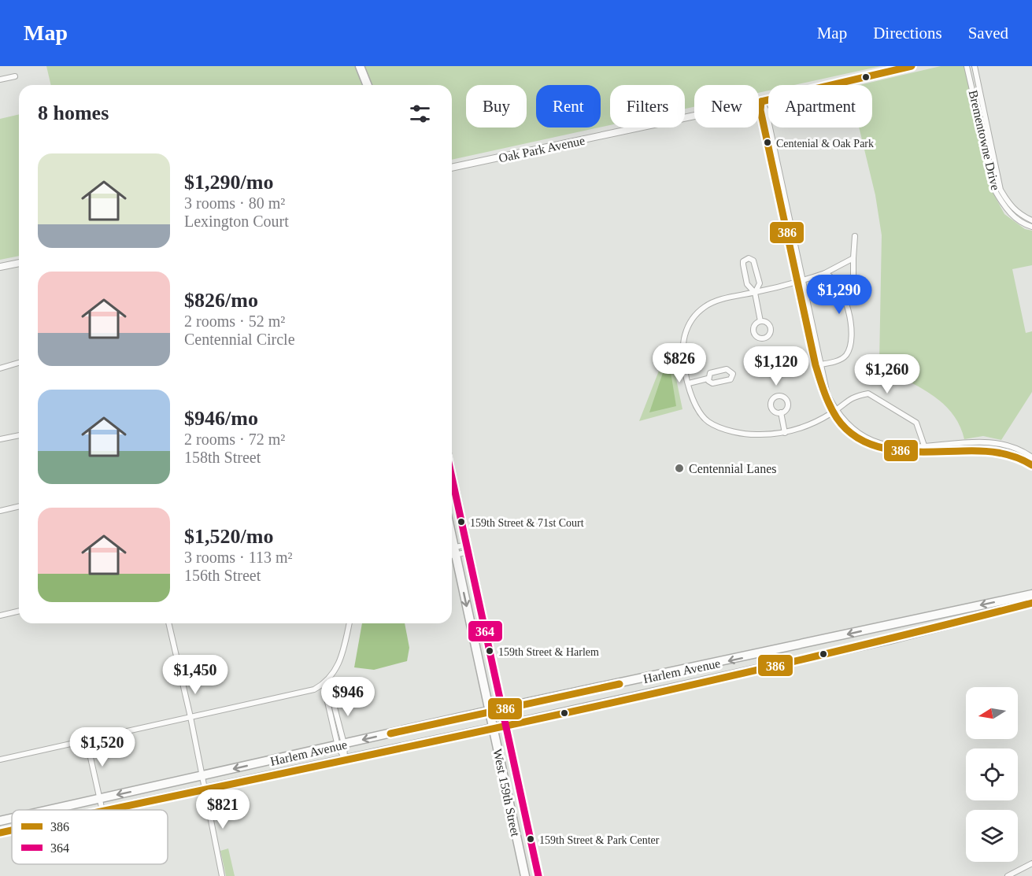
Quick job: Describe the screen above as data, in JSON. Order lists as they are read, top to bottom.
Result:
{
  "streets": {
    "main road": ["Harlem Avenue", "West 159th Street"],
    "street": ["Brementowne Drive", "Oak Park Avenue"]
  },
  "crossings": [
    ["Harlem Avenue", "West 159th Street"]
  ],
  "places": [
    "Centenial & Oak Park",
    "Centennial Lanes",
    "159th Street & 71st Court",
    "159th Street & Harlem",
    "159th Street & Park Center"
  ],
  "lines": ["transit line 386", "transit line 364"],
  "legend": ["386", "364"],
  "north": "left",
  "page": {
    "header": "Map",
    "nav": ["Map", "Directions", "Saved"],
    "chip": [
      "Buy",
      "Rent",
      "Filters",
      "New",
      "Apartment"
    ],
    "heading": "8 homes",
    "list": [
      {
        "name": "$1,290/mo",
        "note": "3 rooms · 80 m² · Lexington Court"
      },
      {
        "name": "$826/mo",
        "note": "2 rooms · 52 m² · Centennial Circle"
      },
      {
        "name": "$946/mo",
        "note": "2 rooms · 72 m² · 158th Street"
      },
      {
        "name": "$1,520/mo",
        "note": "3 rooms · 113 m² · 156th Street"
      }
    ],
    "price": [
      "$1,290",
      "$826",
      "$1,120",
      "$1,260",
      "$1,450",
      "$946",
      "$1,520",
      "$821"
    ]
  }
}
